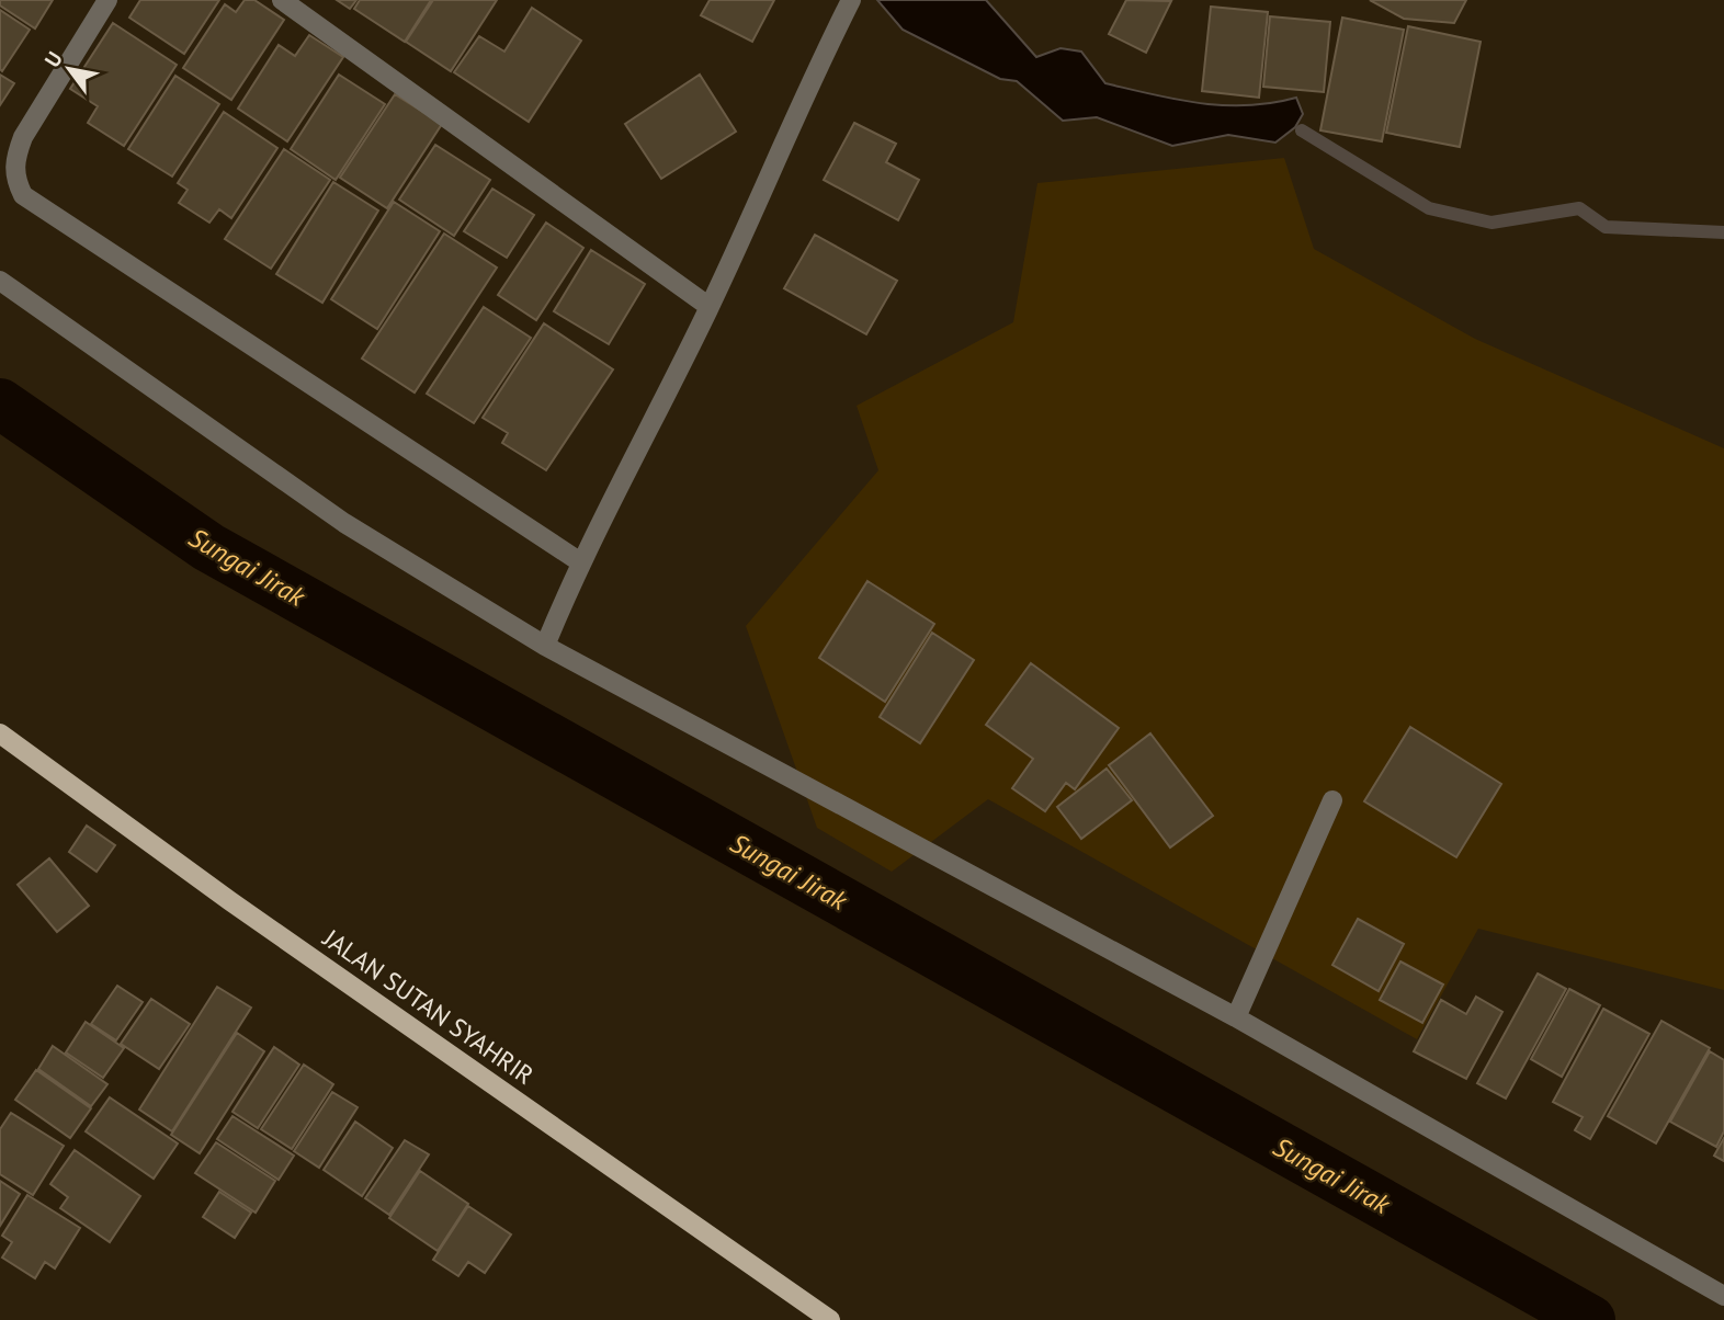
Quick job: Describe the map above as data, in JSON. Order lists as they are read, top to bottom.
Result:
{
  "streets": {
    "main road": ["JALAN SUTAN SYAHRIR"]
  },
  "water": ["Sungai Jirak"],
  "north": "top left"
}
